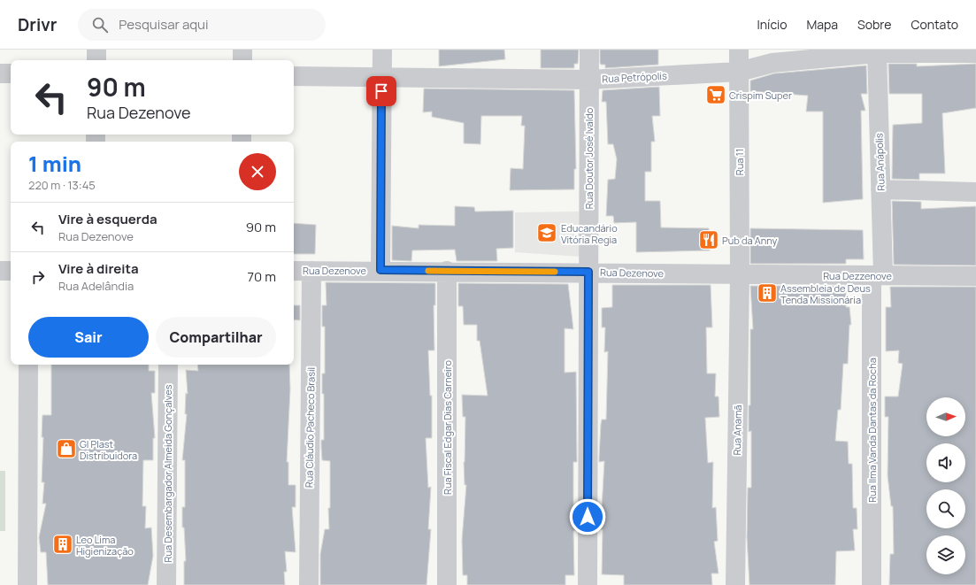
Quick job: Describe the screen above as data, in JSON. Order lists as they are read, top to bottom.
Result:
{
  "streets": {
    "street": [
      "Rua Petrópolis",
      "Rua Doutor José Ivaldo",
      "Rua 11",
      "Rua Anápolis",
      "Rua Dezenove",
      "Rua Dezzenove",
      "Rua Cláudio Pacheco Brasil",
      "Rua Fiscal Edgar Dias Carneiro",
      "Rua Anamã",
      "Rua Ilma Vanda Dantas da Rocha",
      "Rua Desembargador Almeida Gonçalves"
    ]
  },
  "crossings": [
    ["Rua Petrópolis", "Rua Doutor José Ivaldo"],
    ["Rua Petrópolis", "Rua 11"],
    ["Rua Petrópolis", "Rua Anápolis"],
    ["Rua Doutor José Ivaldo", "Rua Dezenove"],
    ["Rua 11", "Rua Dezenove"],
    ["Rua 11", "Rua Dezzenove"],
    ["Rua 11", "Rua Anamã"],
    ["Rua Anápolis", "Rua Dezzenove"],
    ["Rua Anápolis", "Rua Ilma Vanda Dantas da Rocha"],
    ["Rua Dezenove", "Rua Dezzenove"],
    ["Rua Dezenove", "Rua Cláudio Pacheco Brasil"],
    ["Rua Dezenove", "Rua Fiscal Edgar Dias Carneiro"],
    ["Rua Dezenove", "Rua Anamã"],
    ["Rua Dezzenove", "Rua Anamã"],
    ["Rua Dezzenove", "Rua Ilma Vanda Dantas da Rocha"]
  ],
  "places": {
    "supermarket": ["Crispim Super"],
    "school or university": ["Educandário Vitória Regia"],
    "restaurant": ["Pub da Anny"],
    "building": ["Assembleia de Deus Tenda Missionária", "Leo Lima Higienização"],
    "shop": ["Gl Plast Distribuidora"]
  },
  "north": "right",
  "page": {
    "header": "Drivr",
    "search": "Pesquisar aqui",
    "nav": [
      "Início",
      "Mapa",
      "Sobre",
      "Contato"
    ],
    "turn": ["90 m", "Rua Dezenove"],
    "heading": ["1 min", "220 m · 13:45"],
    "list": [
      {
        "name": "Vire à esquerda",
        "note": "Rua Dezenove",
        "value": "90 m"
      },
      {
        "name": "Vire à direita",
        "note": "Rua Adelândia",
        "value": "70 m"
      }
    ],
    "buttons": ["Sair", "Compartilhar"]
  }
}
